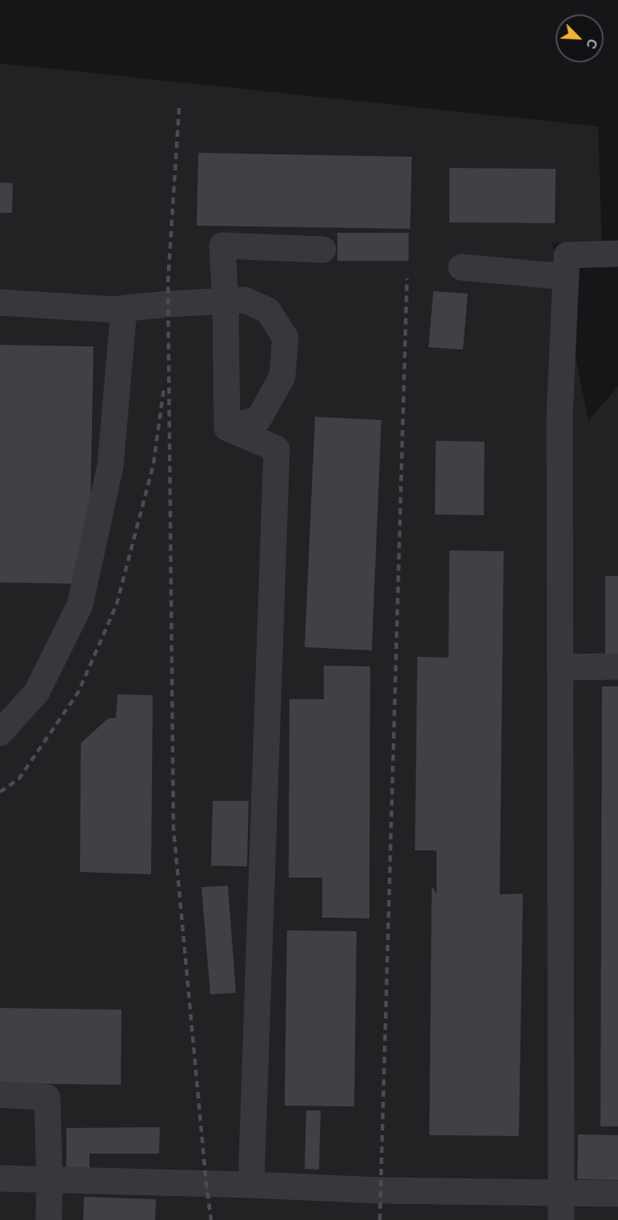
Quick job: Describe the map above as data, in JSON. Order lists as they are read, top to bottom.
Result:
{
  "north": "bottom right"
}
